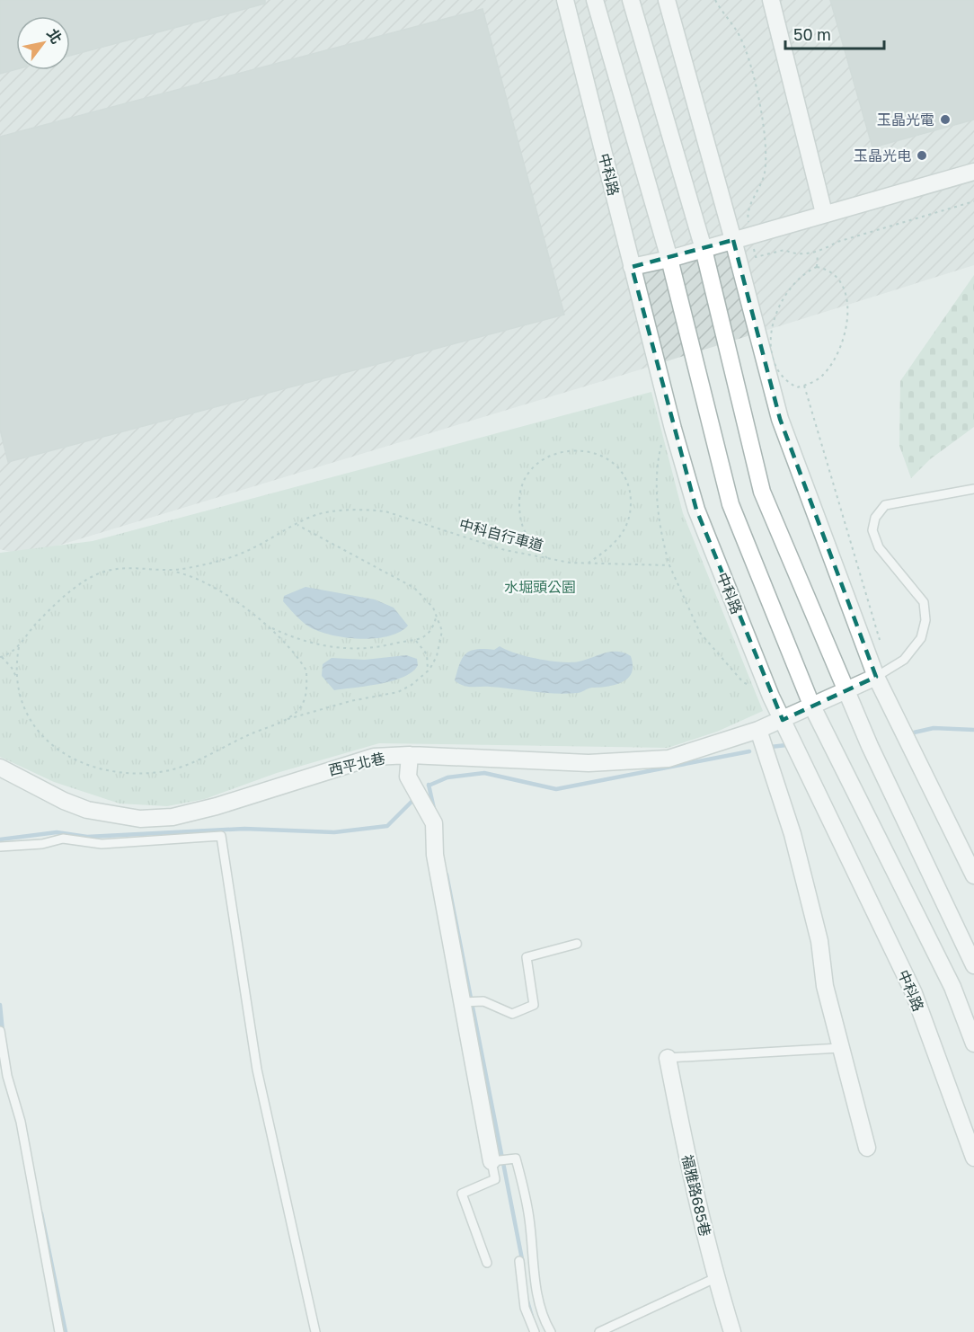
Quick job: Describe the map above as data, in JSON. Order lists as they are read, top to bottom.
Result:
{
  "streets": {
    "street": ["中科路", "西平北巷", "福雅路685巷"],
    "path": ["中科自行車道"]
  },
  "crossings": [
    ["中科路", "西平北巷"]
  ],
  "parks": ["水堀頭公園"],
  "places": ["玉晶光電", "玉晶光电"],
  "scale_bar": "50 m",
  "north": "top right"
}
